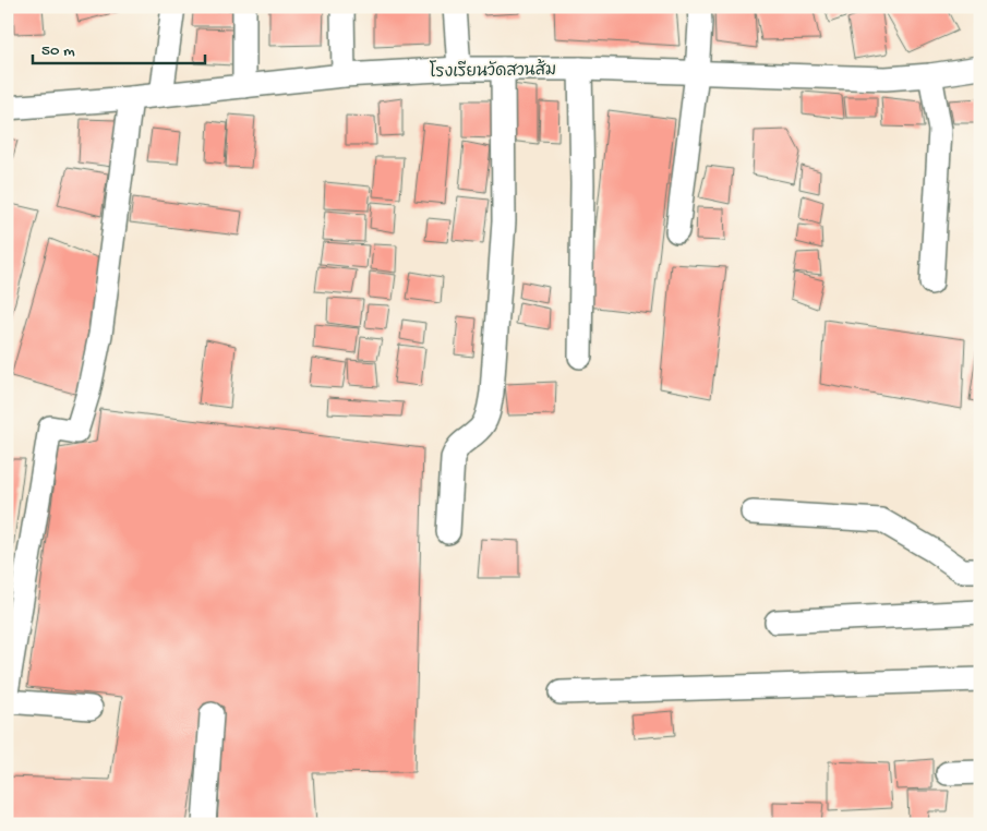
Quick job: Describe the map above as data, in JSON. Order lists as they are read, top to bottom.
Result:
{
  "streets": {
    "street": ["โรงเรียนวัดสวนส้ม"]
  },
  "scale_bar": "50 m"
}
